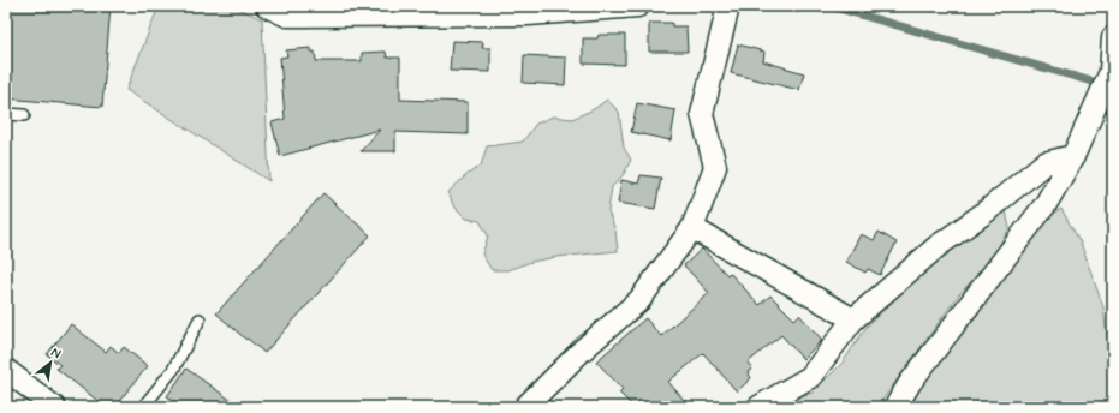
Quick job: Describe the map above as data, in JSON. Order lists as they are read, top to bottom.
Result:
{
  "north": "top right"
}
